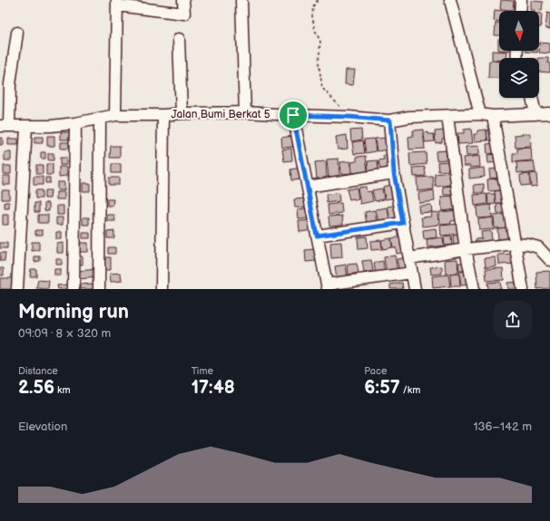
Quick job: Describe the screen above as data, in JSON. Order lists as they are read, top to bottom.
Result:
{
  "streets": {
    "street": ["Jalan Bumi Berkat 5"]
  },
  "north": "bottom",
  "page": {
    "heading": ["Morning run", "09:09 · 8 × 320 m"],
    "stats": [
      ["Distance", "2.56 km"],
      ["Time", "17:48"],
      ["Pace", "6:57 /km"]
    ],
    "chart": ["Elevation", "136–142 m"]
  }
}
